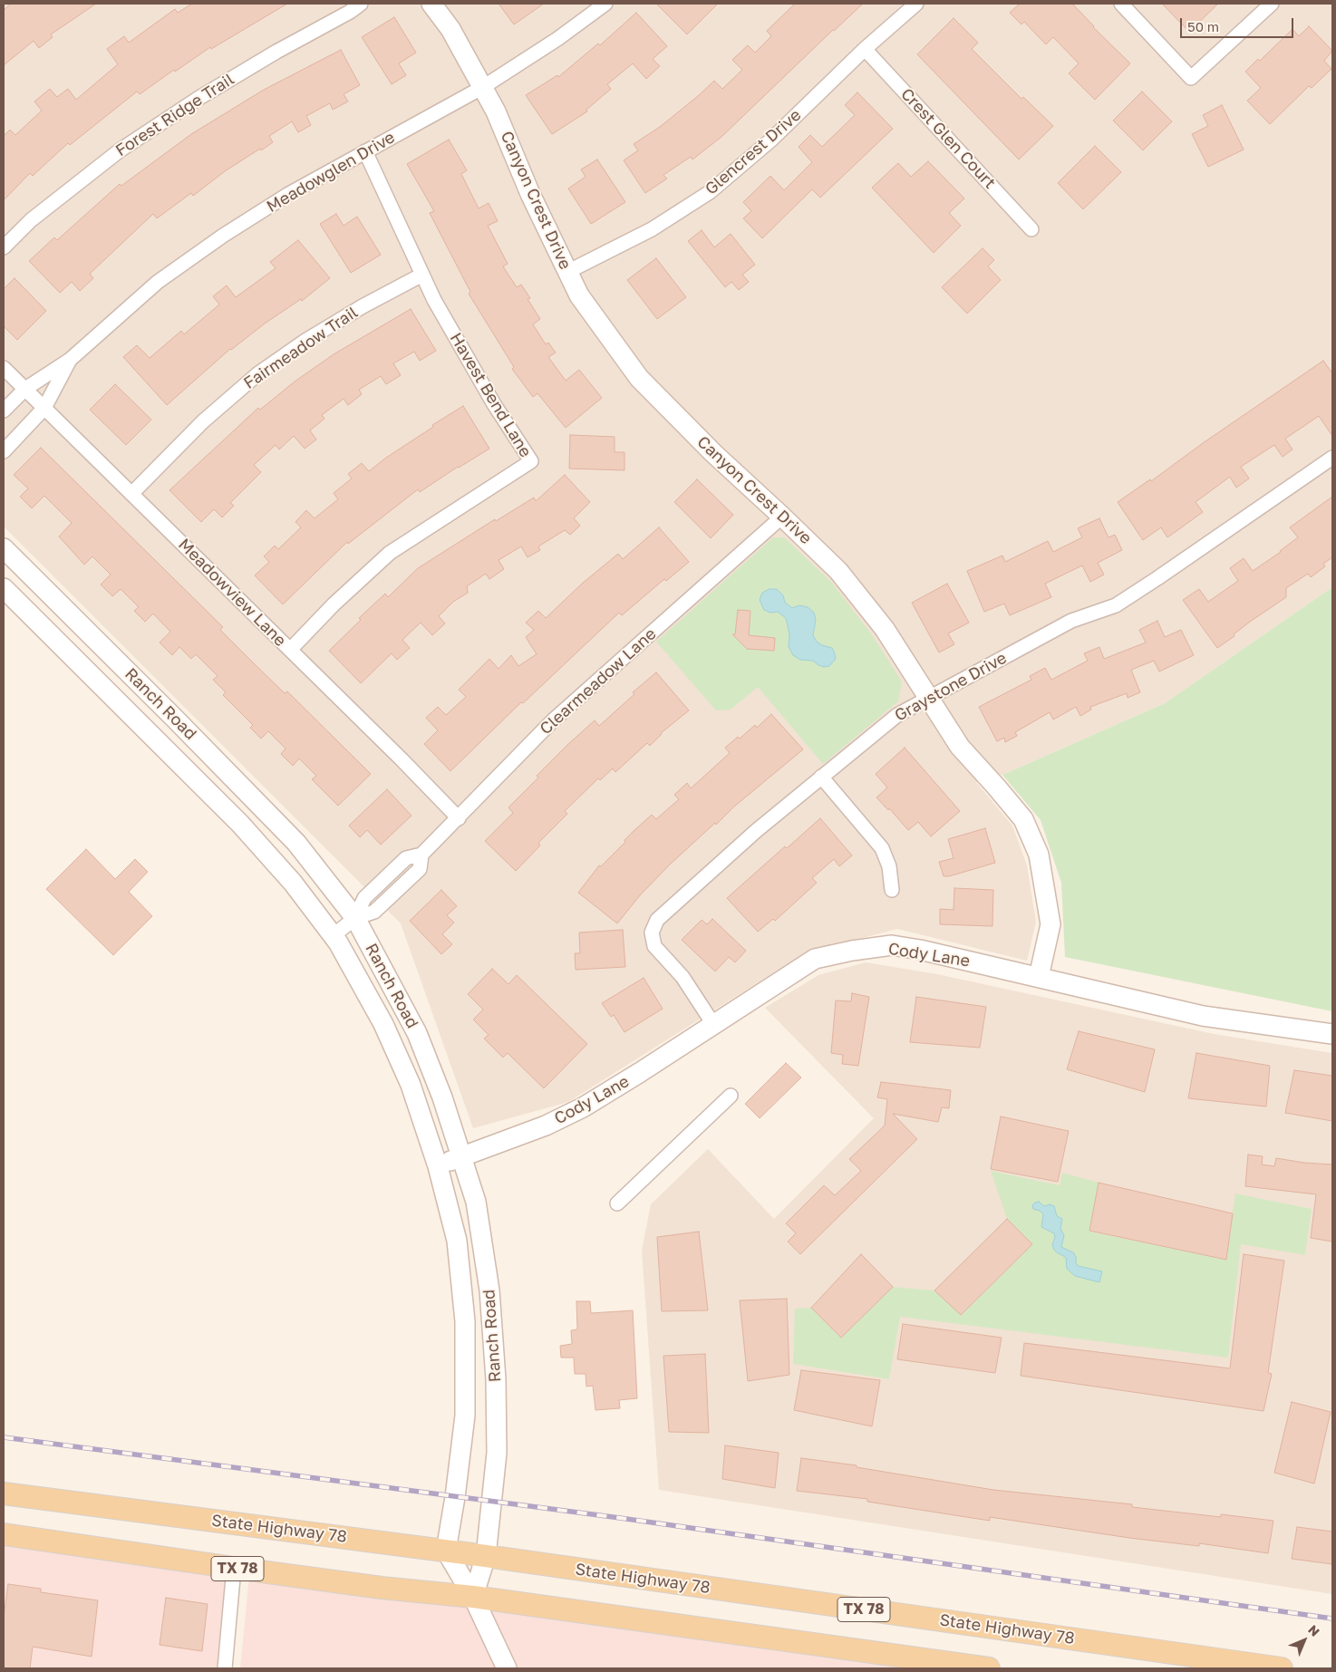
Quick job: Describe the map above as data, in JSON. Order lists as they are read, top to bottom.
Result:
{
  "streets": {
    "main road": ["State Highway 78", "TX 78"],
    "street": [
      "Forest Ridge Trail",
      "Crest Glen Court",
      "Glencrest Drive",
      "Meadowglen Drive",
      "Canyon Crest Drive",
      "Fairmeadow Trail",
      "Havest Bend Lane",
      "Meadowview Lane",
      "Clearmeadow Lane",
      "Graystone Drive",
      "Ranch Road",
      "Cody Lane"
    ]
  },
  "crossings": [
    ["Crest Glen Court", "Glencrest Drive"],
    ["Glencrest Drive", "Canyon Crest Drive"],
    ["Meadowglen Drive", "Canyon Crest Drive"],
    ["Meadowglen Drive", "Havest Bend Lane"],
    ["Meadowglen Drive", "Meadowview Lane"],
    ["Canyon Crest Drive", "Clearmeadow Lane"],
    ["Canyon Crest Drive", "Graystone Drive"],
    ["Canyon Crest Drive", "Cody Lane"],
    ["Fairmeadow Trail", "Havest Bend Lane"],
    ["Fairmeadow Trail", "Meadowview Lane"],
    ["Havest Bend Lane", "Meadowview Lane"],
    ["Meadowview Lane", "Clearmeadow Lane"],
    ["Clearmeadow Lane", "Ranch Road"],
    ["Graystone Drive", "Cody Lane"],
    ["Ranch Road", "Cody Lane"],
    ["Ranch Road", "State Highway 78"],
    ["Ranch Road", "TX 78"]
  ],
  "scale_bar": "50 m",
  "north": "top right"
}
